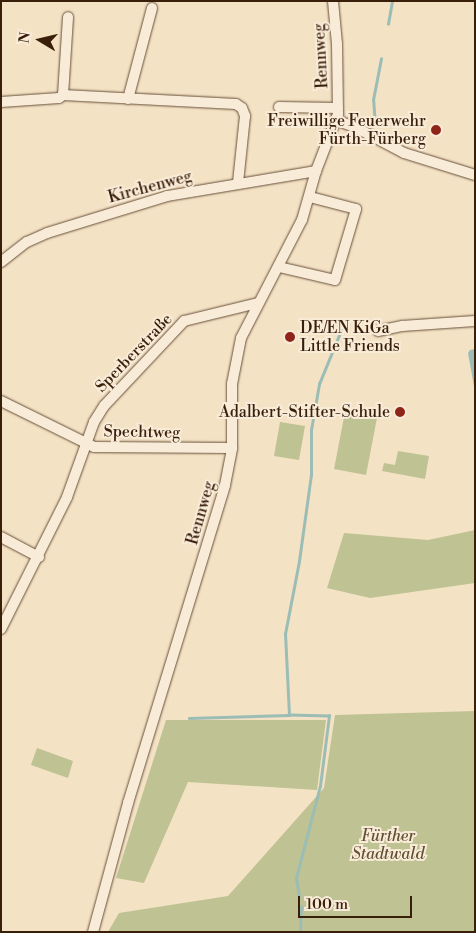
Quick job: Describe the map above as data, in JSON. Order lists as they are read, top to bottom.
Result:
{
  "streets": {
    "street": [
      "Rennweg",
      "Kirchenweg",
      "Sperberstraße",
      "Spechtweg"
    ]
  },
  "crossings": [
    ["Rennweg", "Kirchenweg"],
    ["Rennweg", "Sperberstraße"],
    ["Rennweg", "Spechtweg"],
    ["Sperberstraße", "Spechtweg"]
  ],
  "parks": ["Fürther Stadtwald"],
  "places": ["Freiwillige Feuerwehr Fürth-Fürberg", "DE/EN KiGa Little Friends", "Adalbert-Stifter-Schule"],
  "scale_bar": "100 m",
  "north": "left"
}
